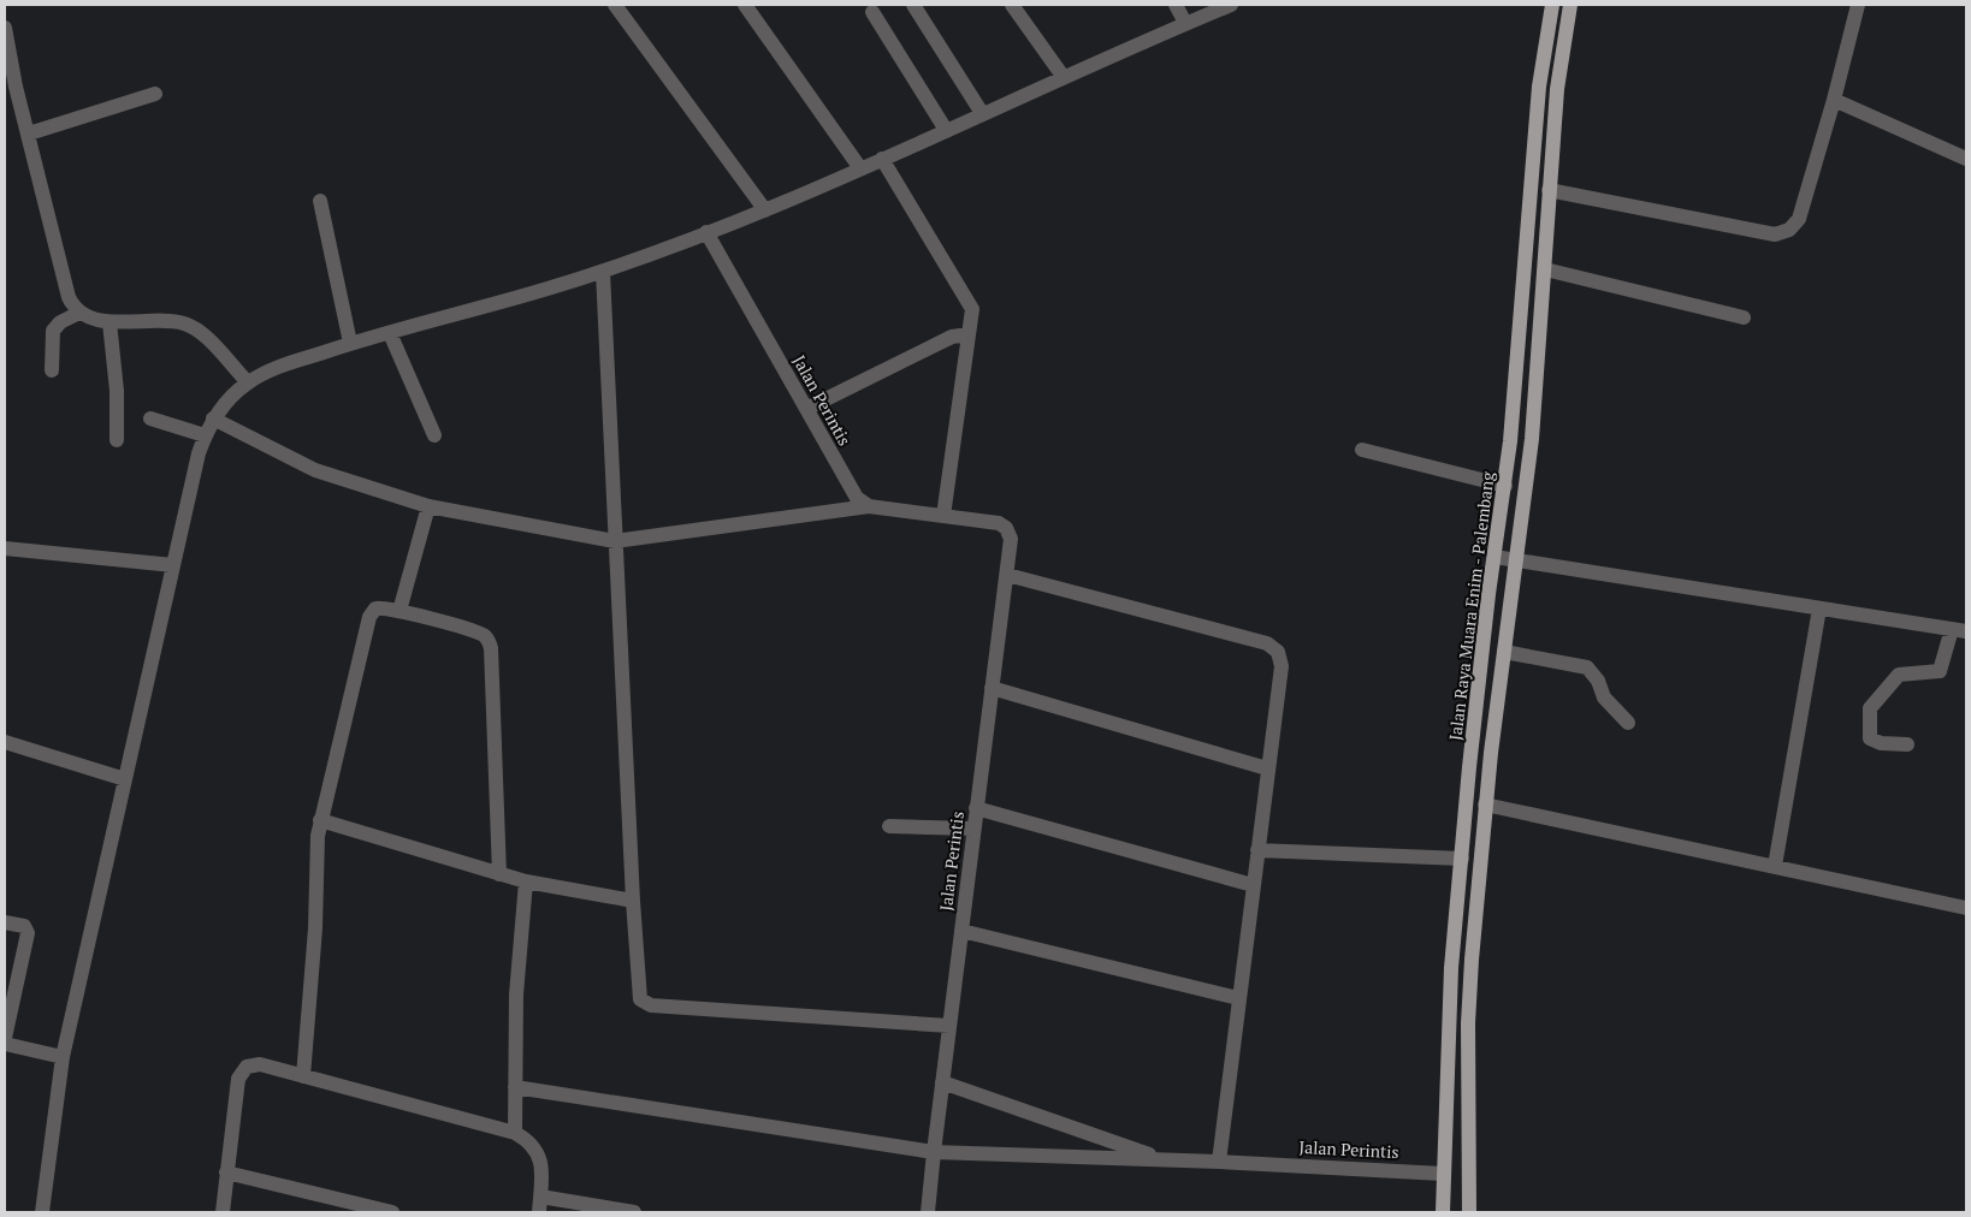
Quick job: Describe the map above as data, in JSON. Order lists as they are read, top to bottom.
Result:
{
  "streets": {
    "main road": ["Jalan Raya Muara Enim - Palembang"],
    "street": ["Jalan Perintis"]
  },
  "crossings": [
    ["Jalan Perintis", "Jalan Raya Muara Enim - Palembang"]
  ]
}
